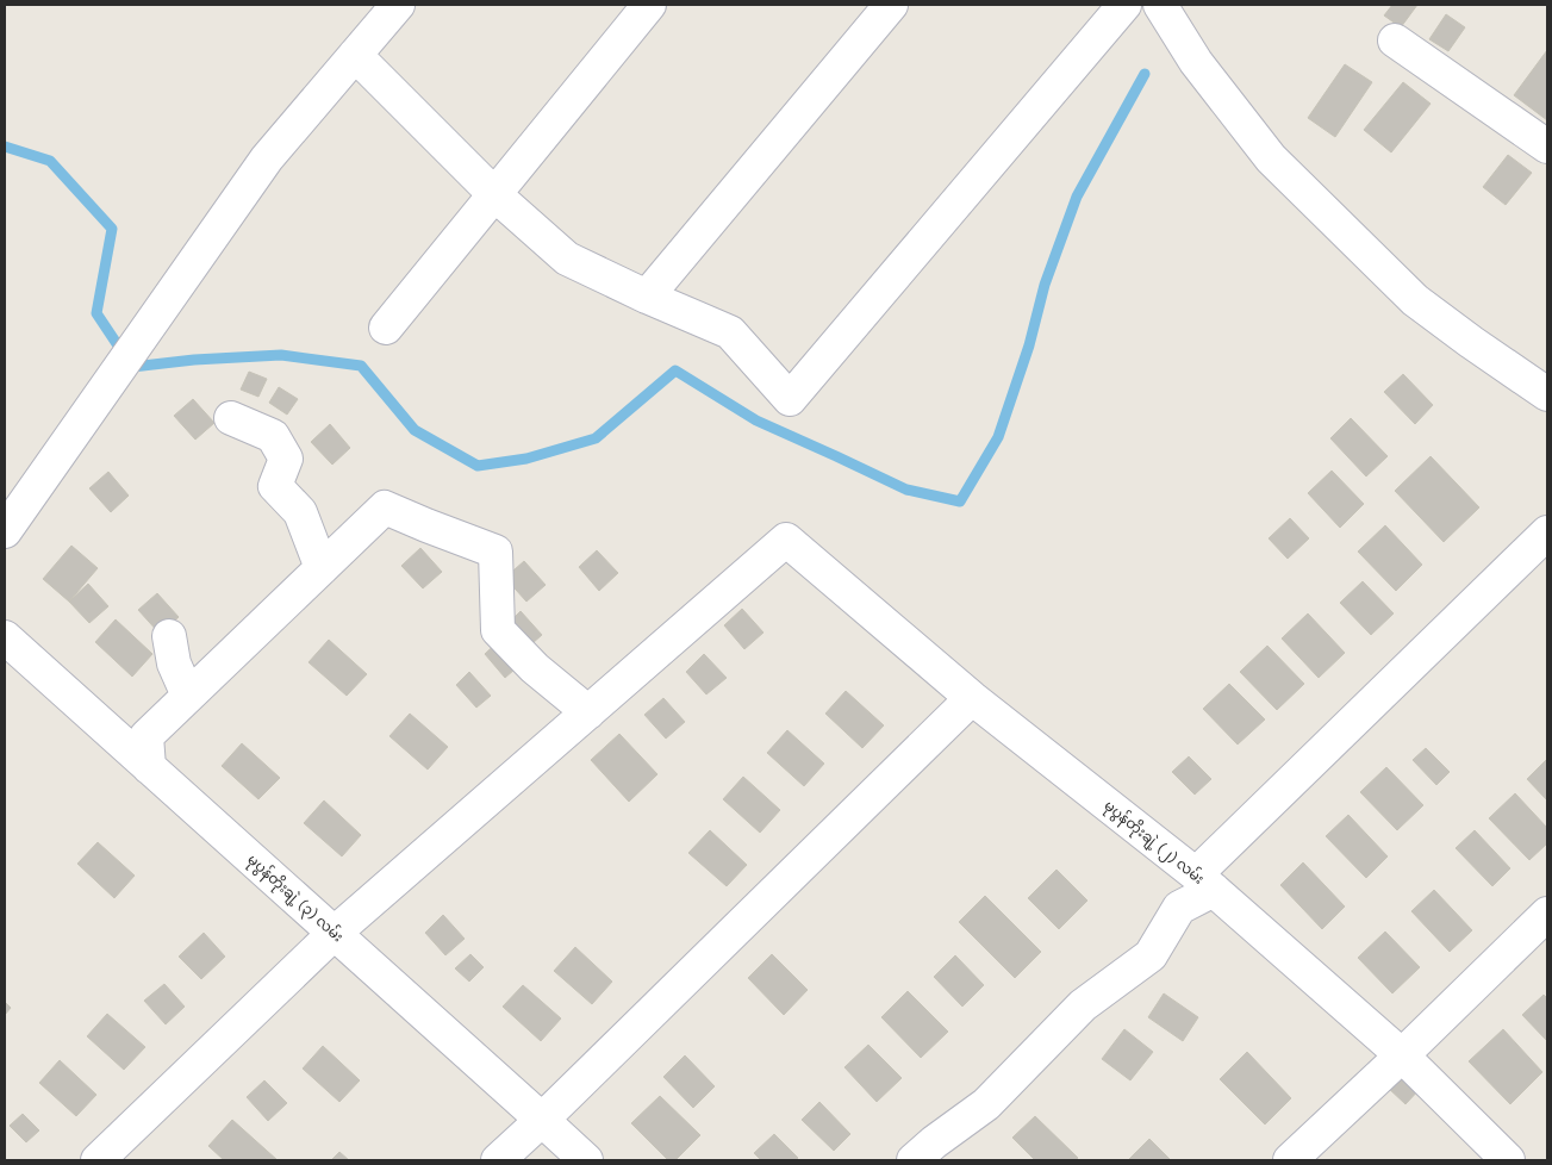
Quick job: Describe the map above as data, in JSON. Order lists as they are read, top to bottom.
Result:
{
  "streets": {
    "street": ["မုပွန်တိုးချဲ့ (၂) လမ်း", "မုပွန်တိုးချဲ့ (၃) လမ်း"]
  }
}
